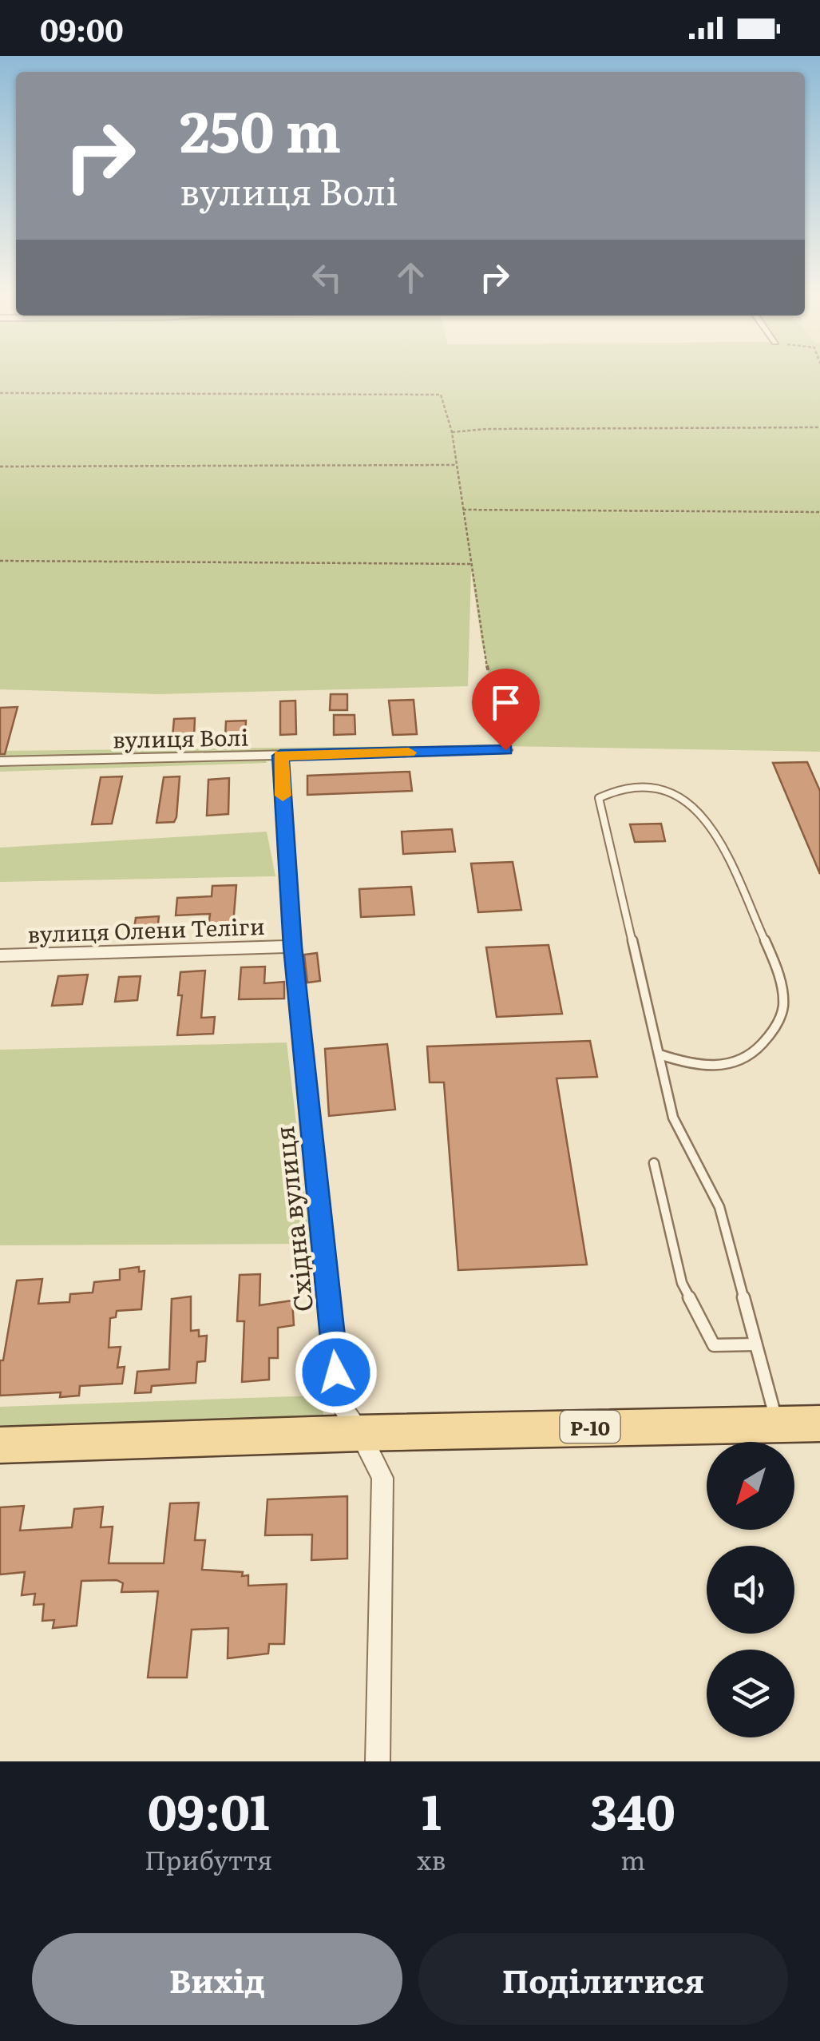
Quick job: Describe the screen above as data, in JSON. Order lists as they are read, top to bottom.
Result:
{
  "streets": {
    "main road": ["Р-10"],
    "street": ["вулиця Волі", "вулиця Олени Теліги", "Східна вулиця"]
  },
  "crossings": [
    ["вулиця Волі", "Східна вулиця"],
    ["вулиця Олени Теліги", "Східна вулиця"],
    ["Східна вулиця", "Р-10"]
  ],
  "north": "bottom left",
  "page": {
    "status": "09:00",
    "turn": ["250 m", "вулиця Волі"],
    "eta": [
      "09:01",
      "Прибуття",
      "1",
      "хв",
      "340",
      "m"
    ],
    "buttons": ["Вихід", "Поділитися"]
  }
}
